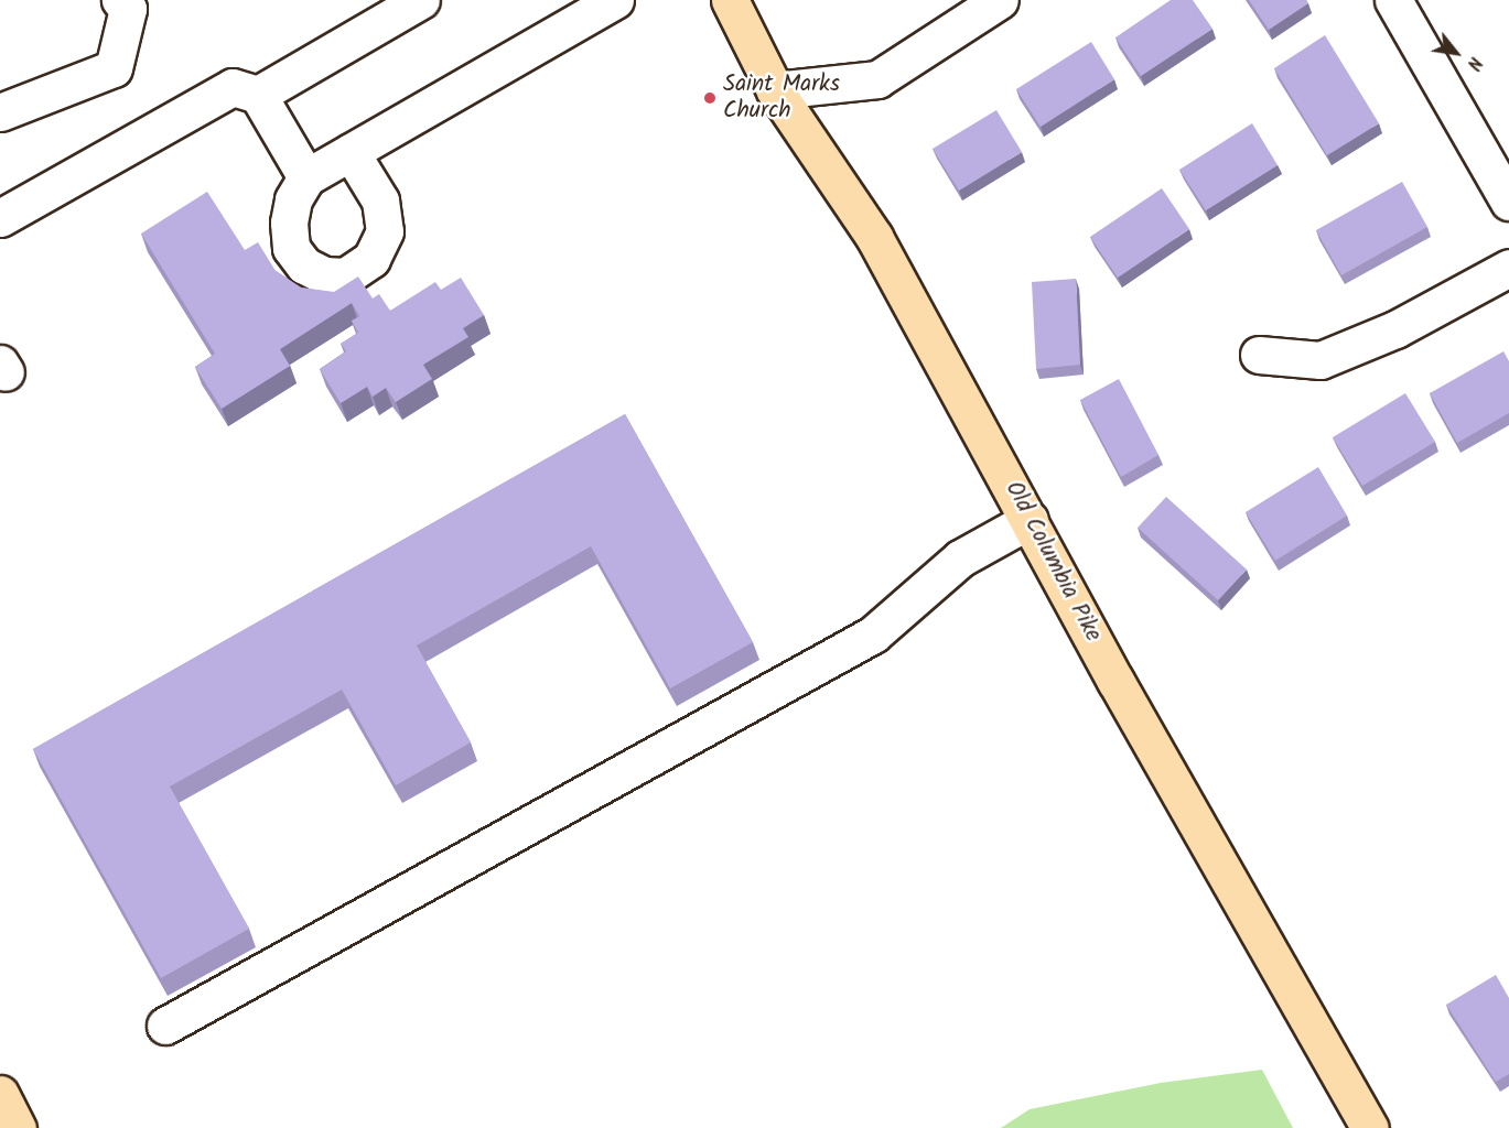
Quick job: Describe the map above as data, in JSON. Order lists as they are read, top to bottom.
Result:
{
  "streets": {
    "main road": ["Old Columbia Pike"]
  },
  "places": ["Saint Marks Church"],
  "north": "bottom right"
}
